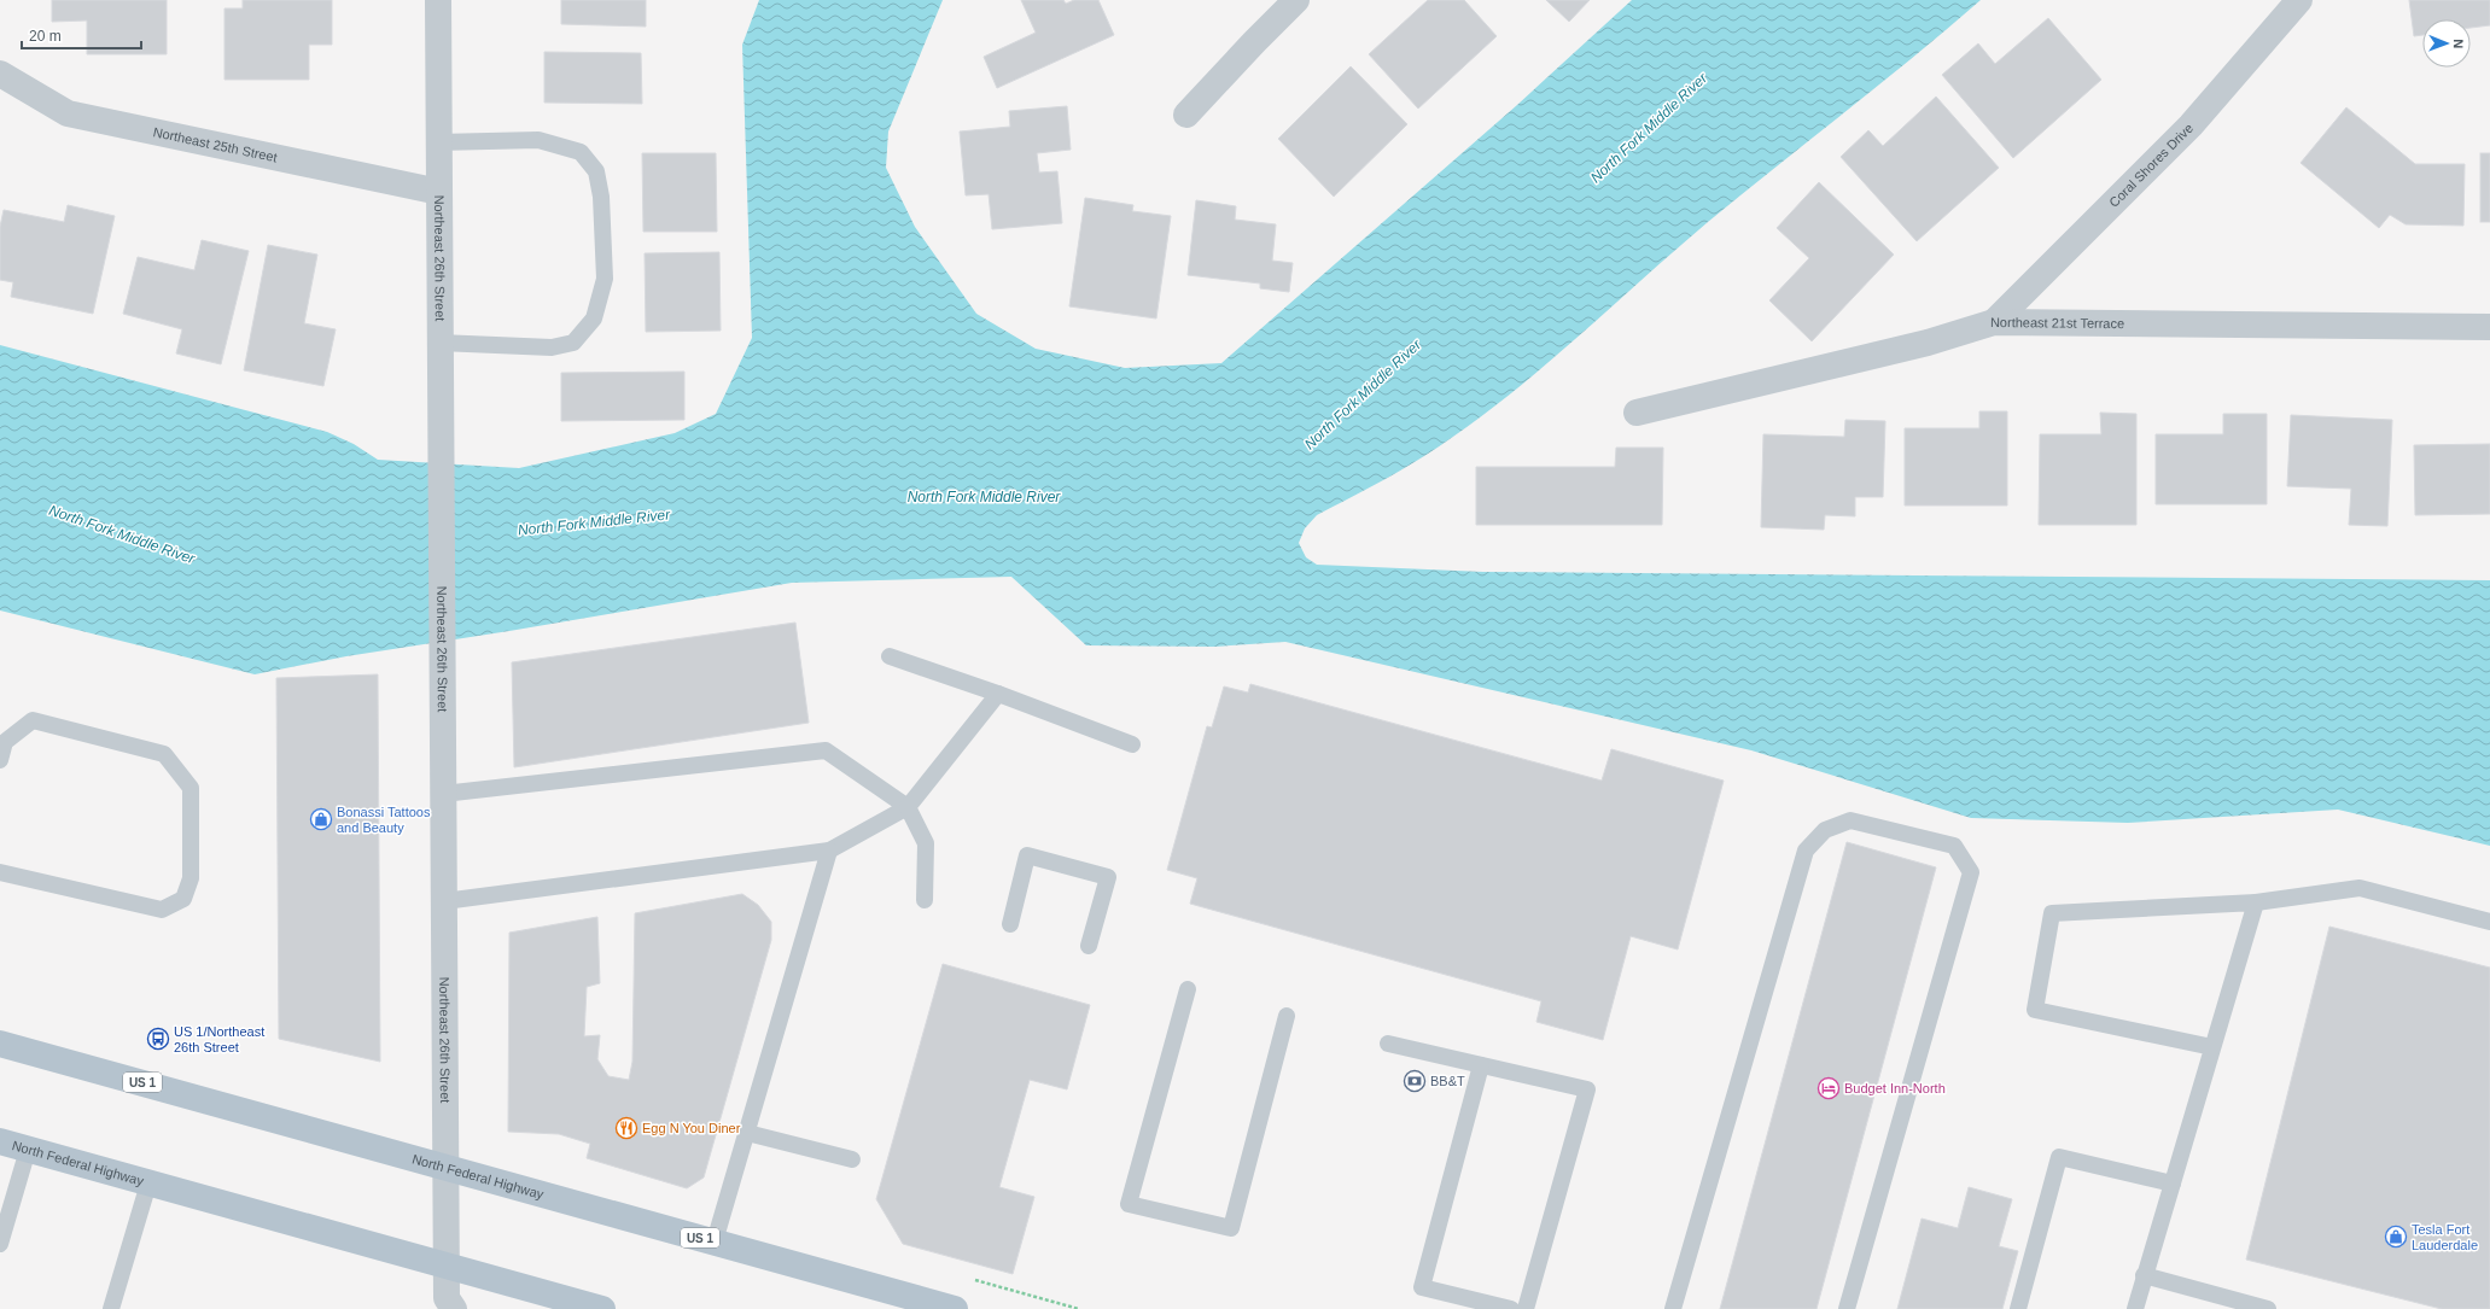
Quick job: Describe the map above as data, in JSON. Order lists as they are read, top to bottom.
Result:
{
  "streets": {
    "main road": ["US 1", "North Federal Highway"],
    "street": [
      "Northeast 25th Street",
      "Coral Shores Drive",
      "Northeast 26th Street",
      "Northeast 21st Terrace"
    ]
  },
  "crossings": [
    ["Northeast 25th Street", "Northeast 26th Street"],
    ["Coral Shores Drive", "Northeast 21st Terrace"],
    ["Northeast 26th Street", "North Federal Highway"]
  ],
  "water": ["North Fork Middle River"],
  "places": {
    "shop": ["Bonassi Tattoos and Beauty", "Tesla Fort Lauderdale"],
    "bus stop": ["US 1/Northeast 26th Street"],
    "bank": ["BB&T"],
    "hotel": ["Budget Inn-North"],
    "restaurant": ["Egg N You Diner"]
  },
  "scale_bar": "20 m",
  "north": "right"
}
